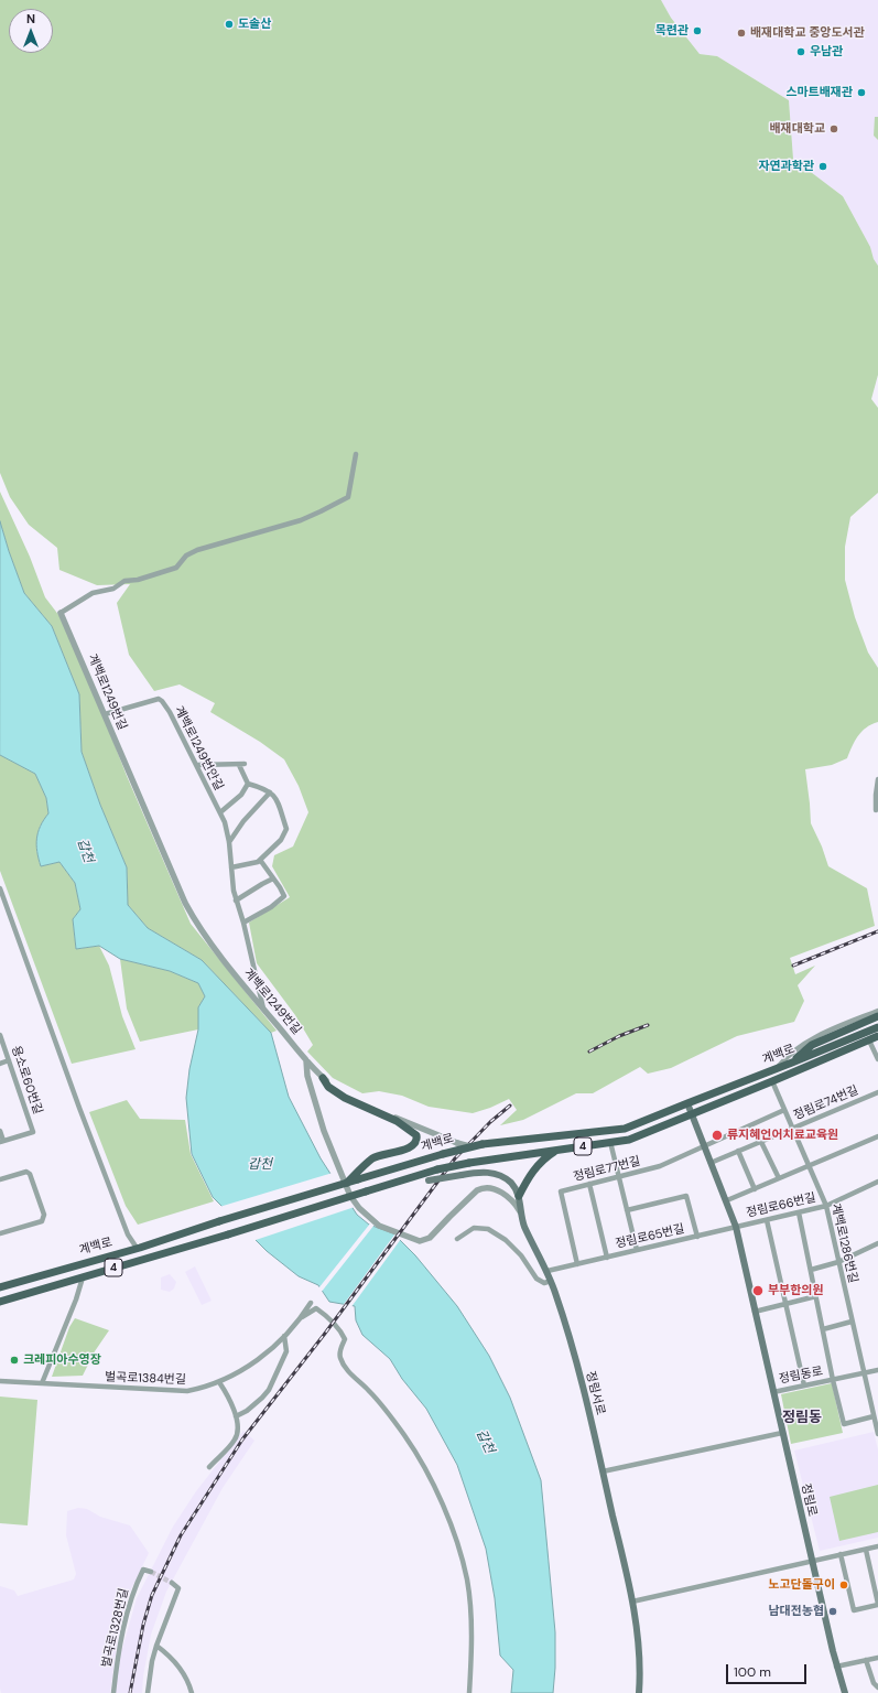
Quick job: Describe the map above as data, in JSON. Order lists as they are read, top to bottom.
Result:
{
  "streets": {
    "main road": [
      "계백로",
      "4",
      "정림서로",
      "정림로"
    ],
    "street": [
      "계백로1249번길",
      "계백로1249번안길",
      "용소로60번길",
      "정림로74번길",
      "정림로77번길",
      "정림로66번길",
      "정림로65번길",
      "계백로1286번길",
      "정림동로",
      "벌곡로1384번길",
      "벌곡로1328번길"
    ]
  },
  "crossings": [
    ["계백로1249번길", "계백로1249번안길"],
    ["계백로1249번길", "계백로"],
    ["계백로", "계백로1286번길"],
    ["계백로", "정림로"],
    ["정림로74번길", "계백로1286번길"],
    ["정림로74번길", "정림로"],
    ["정림로77번길", "정림로65번길"],
    ["정림로77번길", "정림로"],
    ["정림로66번길", "정림로65번길"],
    ["정림로66번길", "계백로1286번길"],
    ["정림로66번길", "정림로"],
    ["정림로65번길", "정림서로"],
    ["정림로65번길", "정림로"],
    ["계백로1286번길", "정림동로"],
    ["정림동로", "정림로"]
  ],
  "districts": ["정림동"],
  "water": ["갑천"],
  "places": [
    "도솔산",
    "목련관",
    "배재대학교 중앙도서관",
    "우남관",
    "스마트배재관",
    "배재대학교",
    "자연과학관",
    "류지혜언어치료교육원",
    "부부한의원",
    "크레피아수영장",
    "노고단돌구이",
    "남대전농협"
  ],
  "scale_bar": "100 m",
  "north": "top"
}
